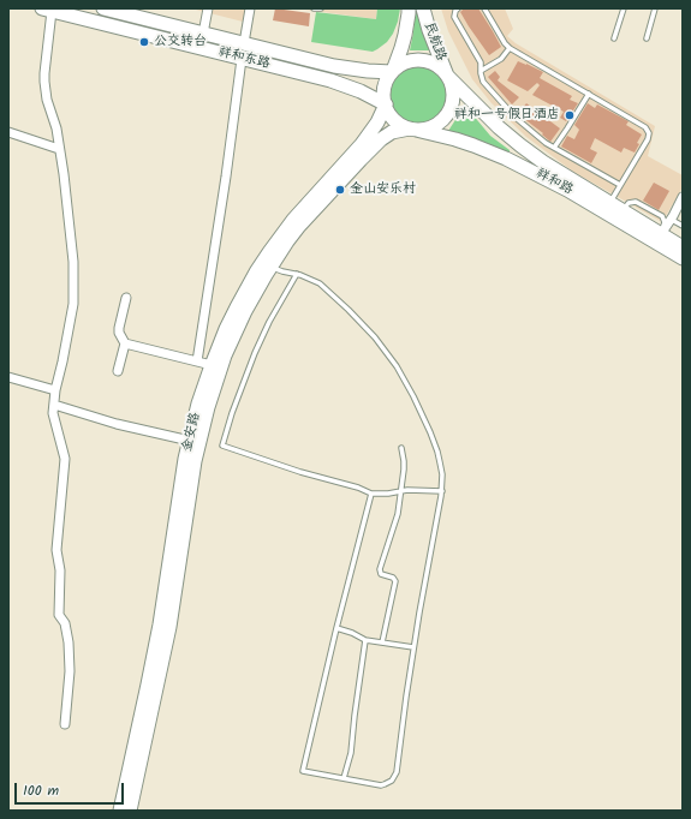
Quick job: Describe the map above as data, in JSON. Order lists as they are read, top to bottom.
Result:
{
  "streets": {
    "main road": [
      "民航路",
      "祥和东路",
      "祥和路",
      "金安路"
    ]
  },
  "crossings": [
    ["民航路", "祥和东路"],
    ["民航路", "祥和路"],
    ["民航路", "金安路"],
    ["祥和东路", "祥和路"],
    ["祥和东路", "金安路"],
    ["祥和路", "金安路"]
  ],
  "places": ["公交转台", "祥和一号假日酒店", "金山安乐村"],
  "scale_bar": "100 m"
}
